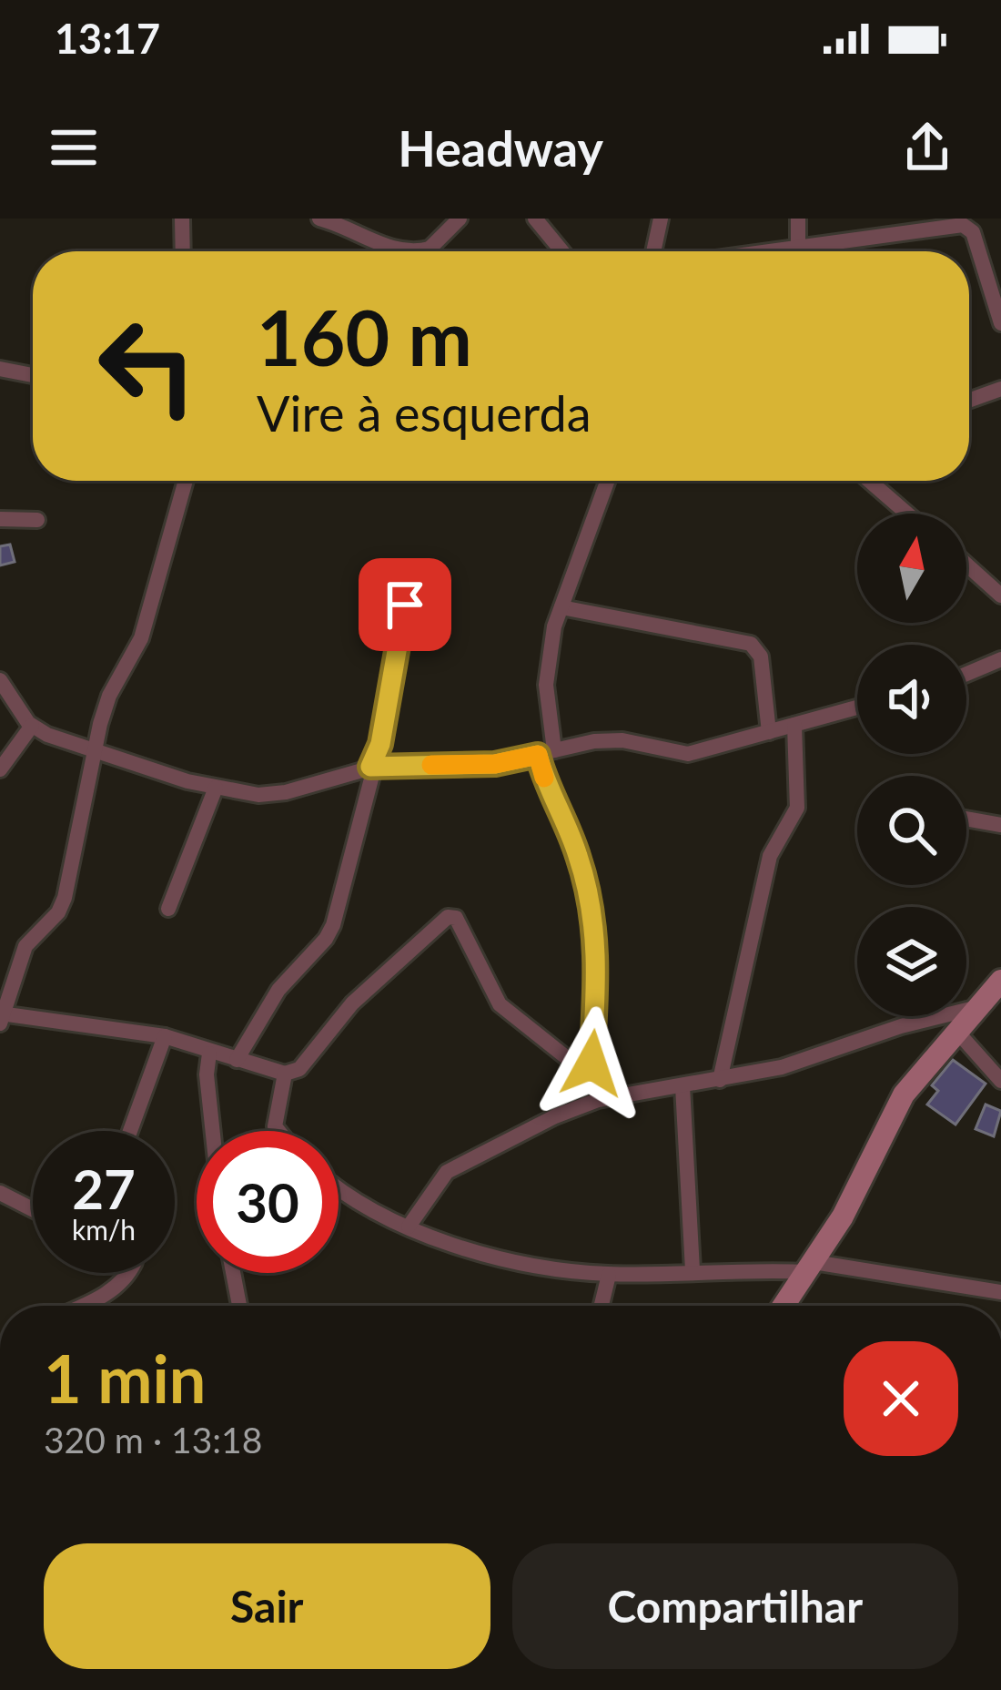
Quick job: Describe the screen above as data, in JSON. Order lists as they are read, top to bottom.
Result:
{
  "north": "top",
  "page": {
    "status": "13:17",
    "header": "Headway",
    "turn": ["160 m", "Vire à esquerda"],
    "speed": "27 km/h",
    "limit": "30",
    "heading": ["1 min", "320 m · 13:18"],
    "buttons": ["Sair", "Compartilhar"]
  }
}
